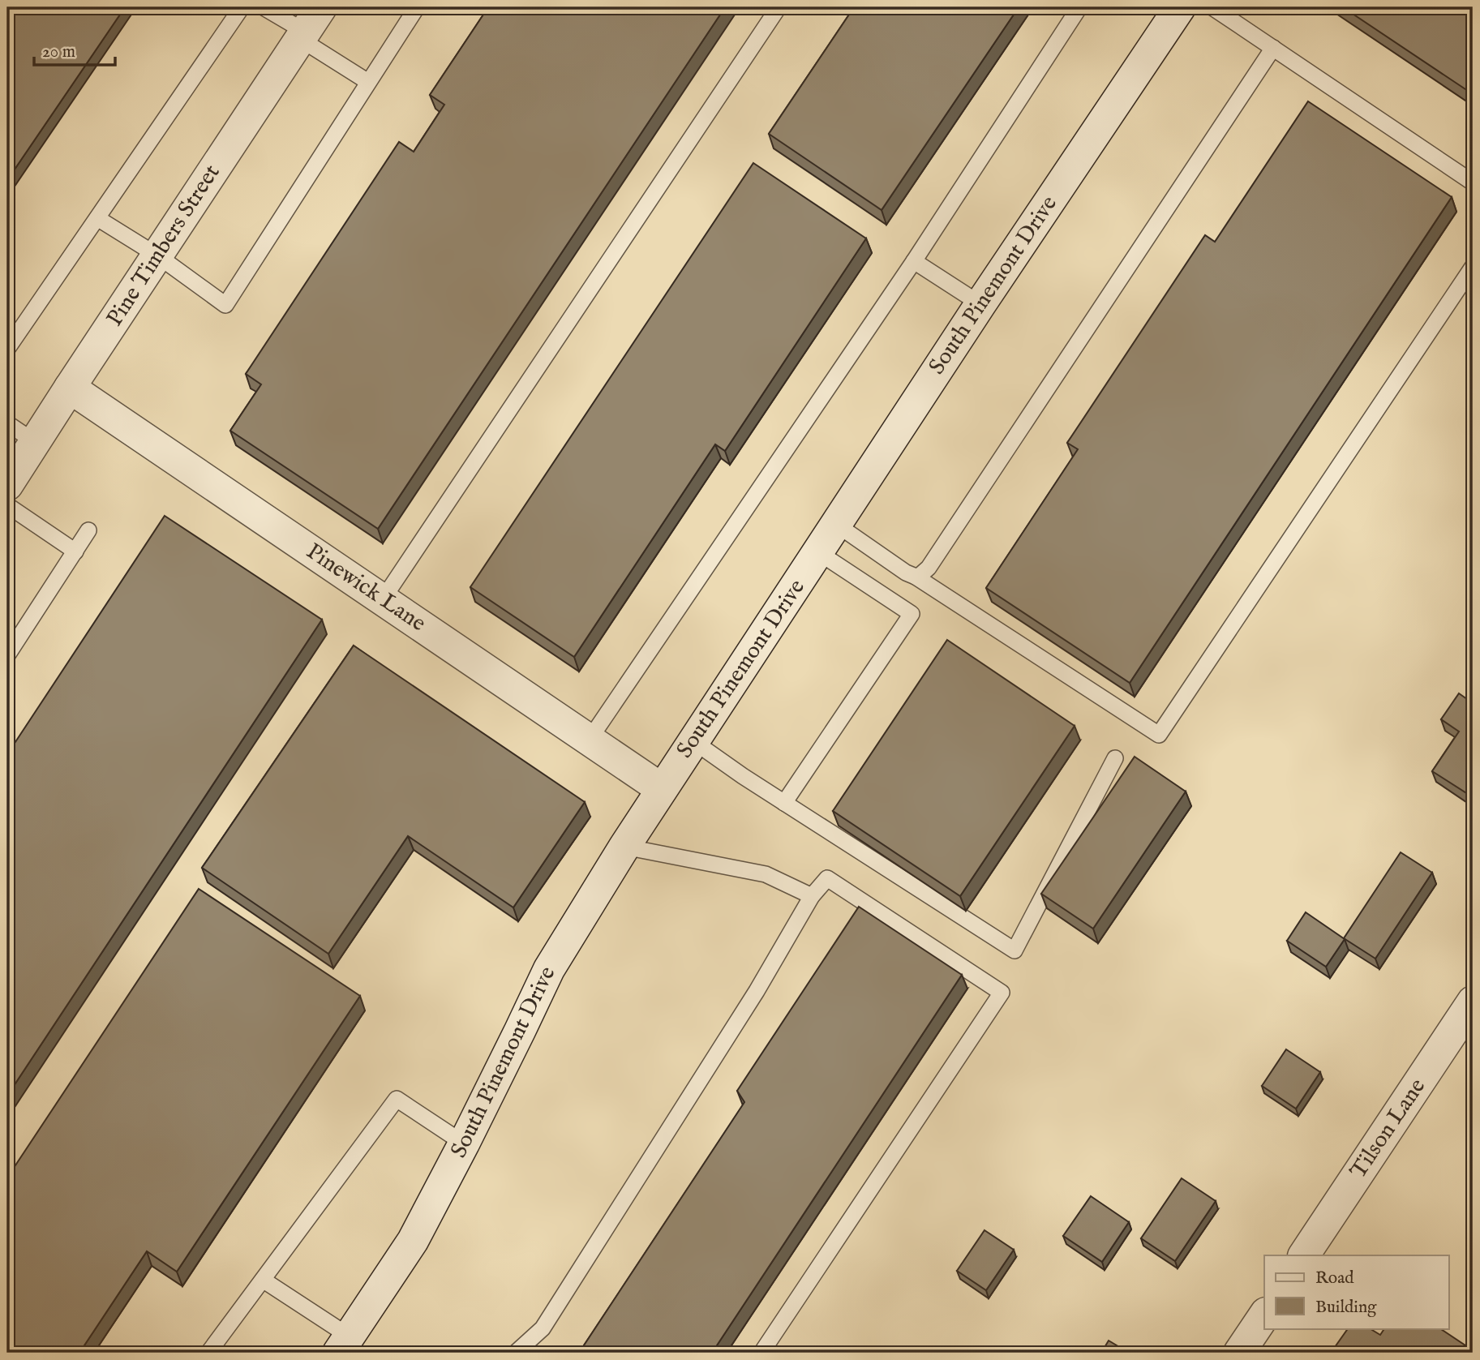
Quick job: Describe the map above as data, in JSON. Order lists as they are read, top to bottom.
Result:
{
  "streets": {
    "street": [
      "Pine Timbers Street",
      "South Pinemont Drive",
      "Pinewick Lane",
      "Tilson Lane"
    ]
  },
  "crossings": [
    ["Pine Timbers Street", "Pinewick Lane"],
    ["South Pinemont Drive", "Pinewick Lane"]
  ],
  "legend": ["Road", "Building"],
  "scale_bar": "20 m"
}
